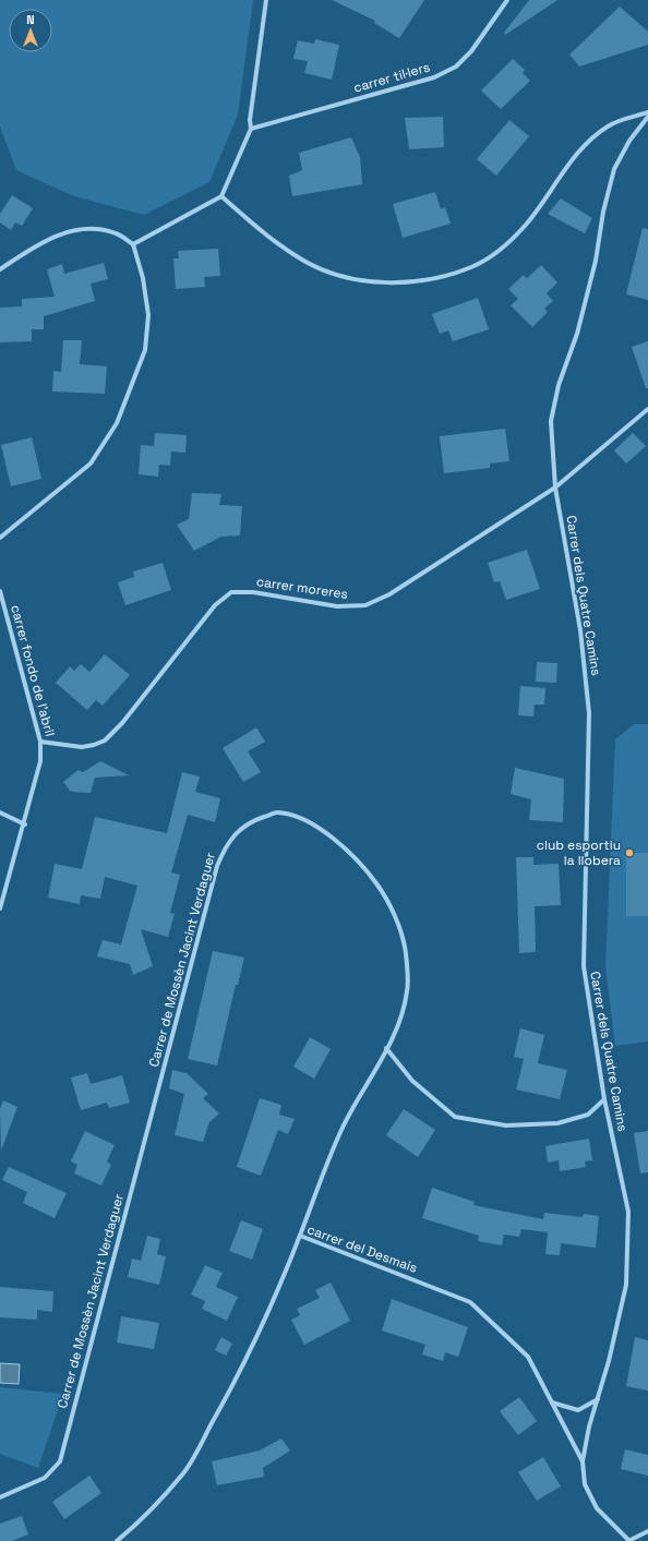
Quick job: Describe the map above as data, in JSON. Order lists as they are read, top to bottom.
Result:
{
  "streets": {
    "street": [
      "carrer til·lers",
      "carrer moreres",
      "Carrer dels Quatre Camins",
      "carrer fondo de l'abril",
      "Carrer de Mossèn Jacint Verdaguer",
      "carrer del Desmais"
    ]
  },
  "crossings": [
    ["carrer moreres", "Carrer dels Quatre Camins"],
    ["carrer moreres", "carrer fondo de l'abril"],
    ["Carrer dels Quatre Camins", "carrer del Desmais"],
    ["Carrer de Mossèn Jacint Verdaguer", "carrer del Desmais"]
  ],
  "places": ["club esportiu la llobera"],
  "north": "top"
}
